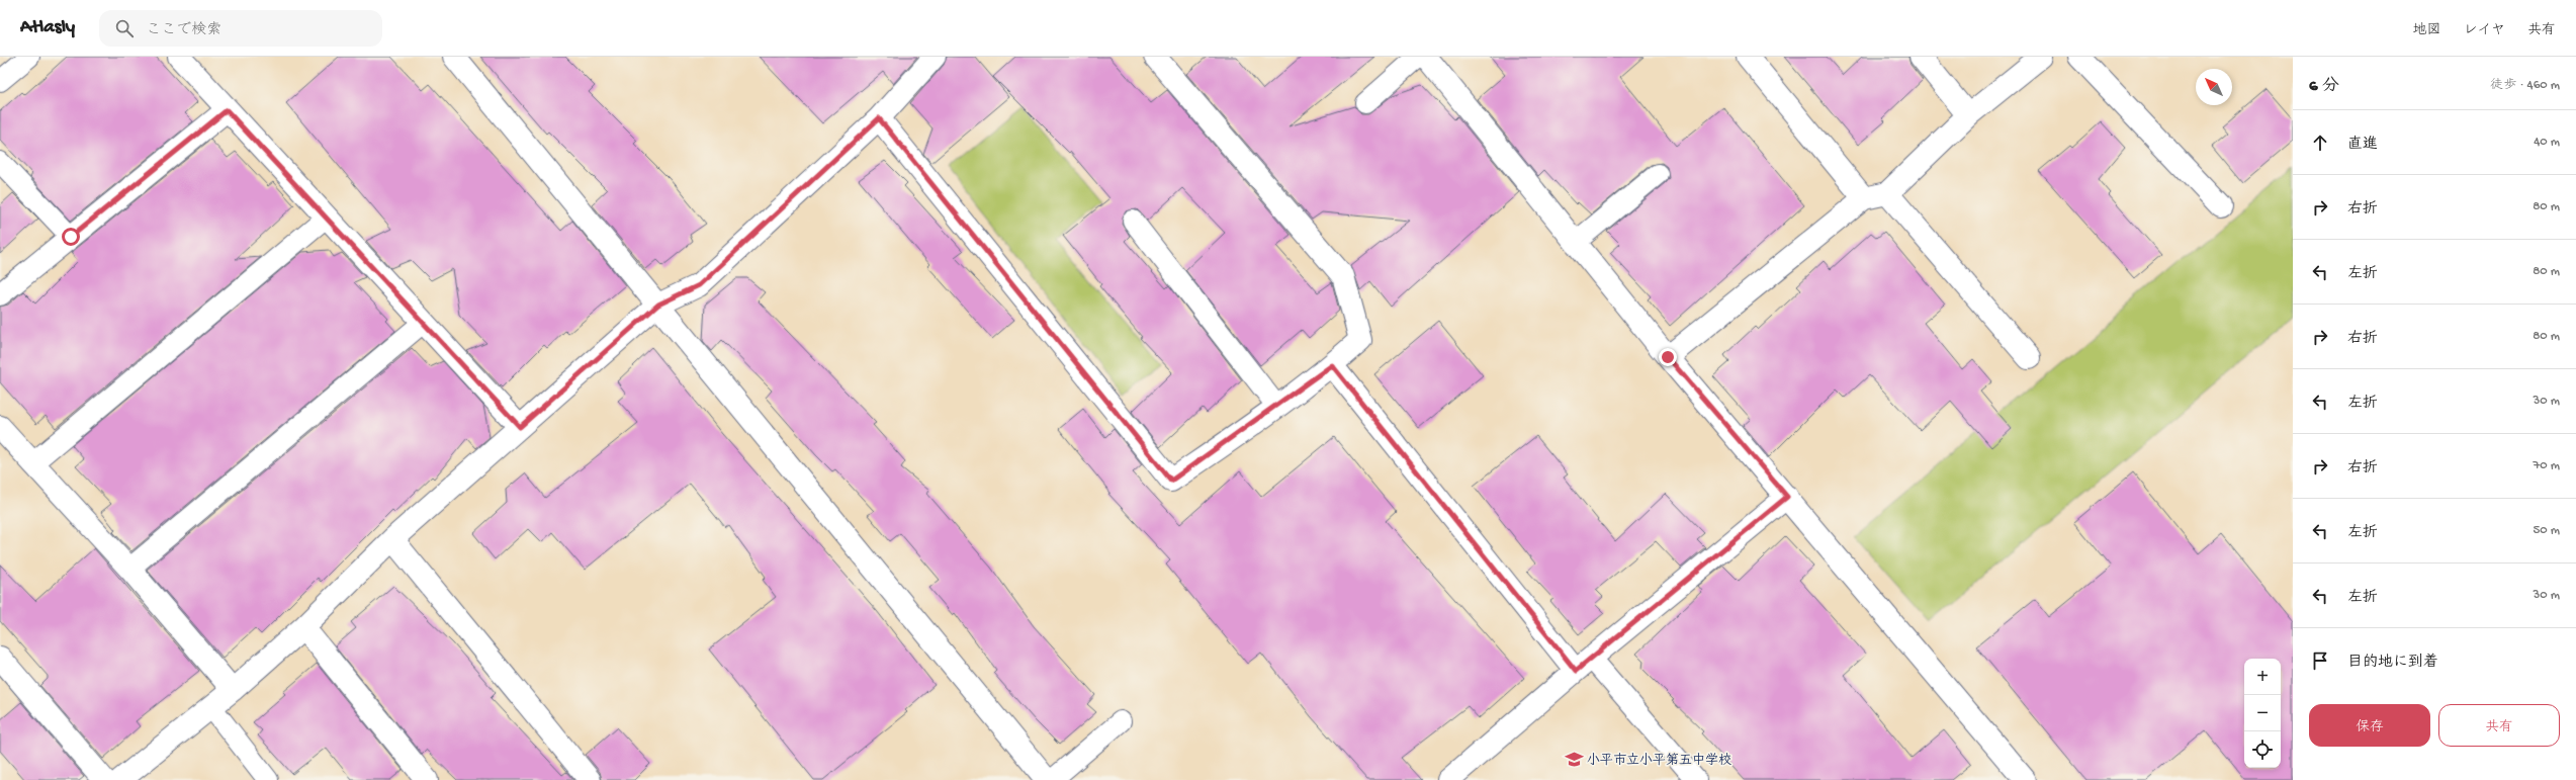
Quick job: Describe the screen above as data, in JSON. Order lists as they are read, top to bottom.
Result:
{
  "places": {
    "school or university": ["小平市立小平第五中学校"]
  },
  "north": "top left",
  "page": {
    "header": "Atlasly",
    "search": "ここで検索",
    "nav": ["地図", "レイヤ", "共有"],
    "heading": ["6 分", "徒歩 · 460 m"],
    "list": [
      ["直進", "40 m"],
      ["右折", "80 m"],
      ["左折", "80 m"],
      ["右折", "80 m"],
      ["左折", "30 m"],
      ["右折", "70 m"],
      ["左折", "50 m"],
      ["左折", "30 m"],
      "目的地に到着"
    ],
    "map_buttons": ["+", "−"],
    "buttons": ["保存", "共有"]
  }
}
